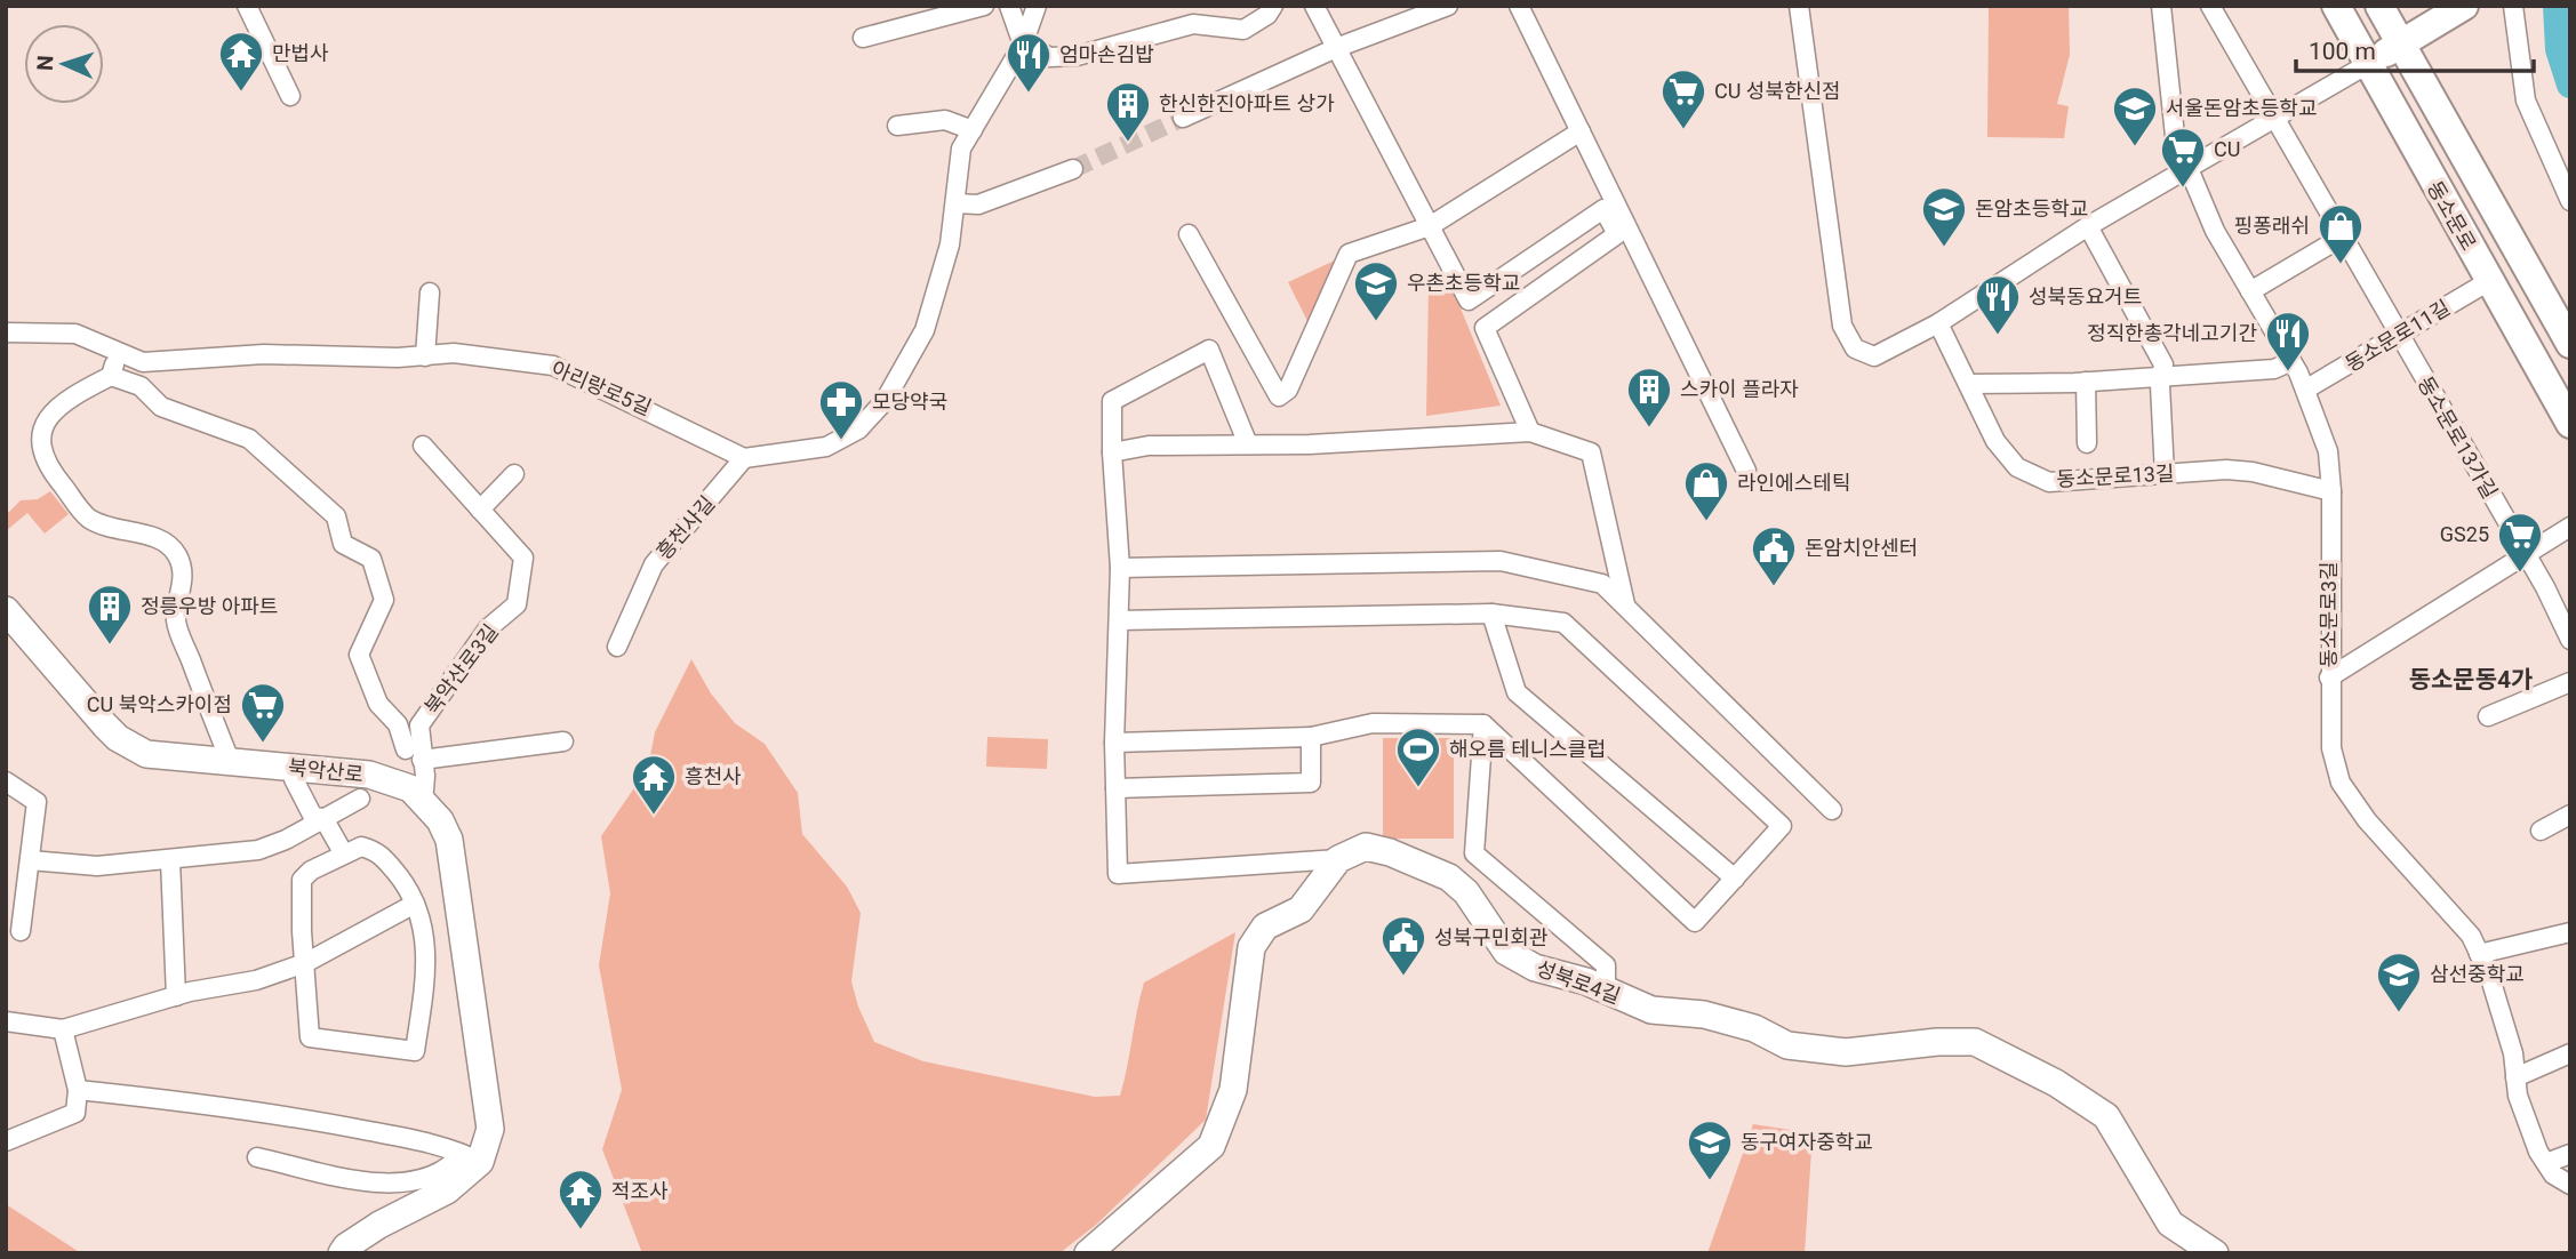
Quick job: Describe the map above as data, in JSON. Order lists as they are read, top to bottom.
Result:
{
  "streets": {
    "main road": ["동소문로"],
    "street": [
      "동소문로11길",
      "아리랑로5길",
      "동소문로13가길",
      "동소문로13길",
      "흥천사길",
      "동소문로3길",
      "북악산로3길",
      "북악산로",
      "성북로4길"
    ]
  },
  "crossings": [
    ["동소문로", "동소문로11길"],
    ["동소문로11길", "동소문로13가길"],
    ["동소문로11길", "동소문로3길"],
    ["아리랑로5길", "흥천사길"],
    ["동소문로13길", "동소문로3길"],
    ["북악산로3길", "북악산로"]
  ],
  "districts": ["동소문동4가"],
  "places": {
    "temple": ["만법사", "흥천사", "적조사"],
    "restaurant": ["엄마손김밥", "성북동요거트", "정직한총각네고기간"],
    "supermarket": [
      "CU 성북한신점",
      "CU",
      "GS25",
      "CU 북악스카이점"
    ],
    "building": ["한신한진아파트 상가", "스카이 플라자", "정릉우방 아파트"],
    "school or university": [
      "서울돈암초등학교",
      "돈암초등학교",
      "우촌초등학교",
      "삼선중학교",
      "동구여자중학교"
    ],
    "shop": ["핑퐁래쉬", "라인에스테틱"],
    "pharmacy": ["모당약국"],
    "public building": ["돈암치안센터", "성북구민회관"],
    "sports": ["해오름 테니스클럽"]
  },
  "scale_bar": "100 m",
  "north": "left"
}
